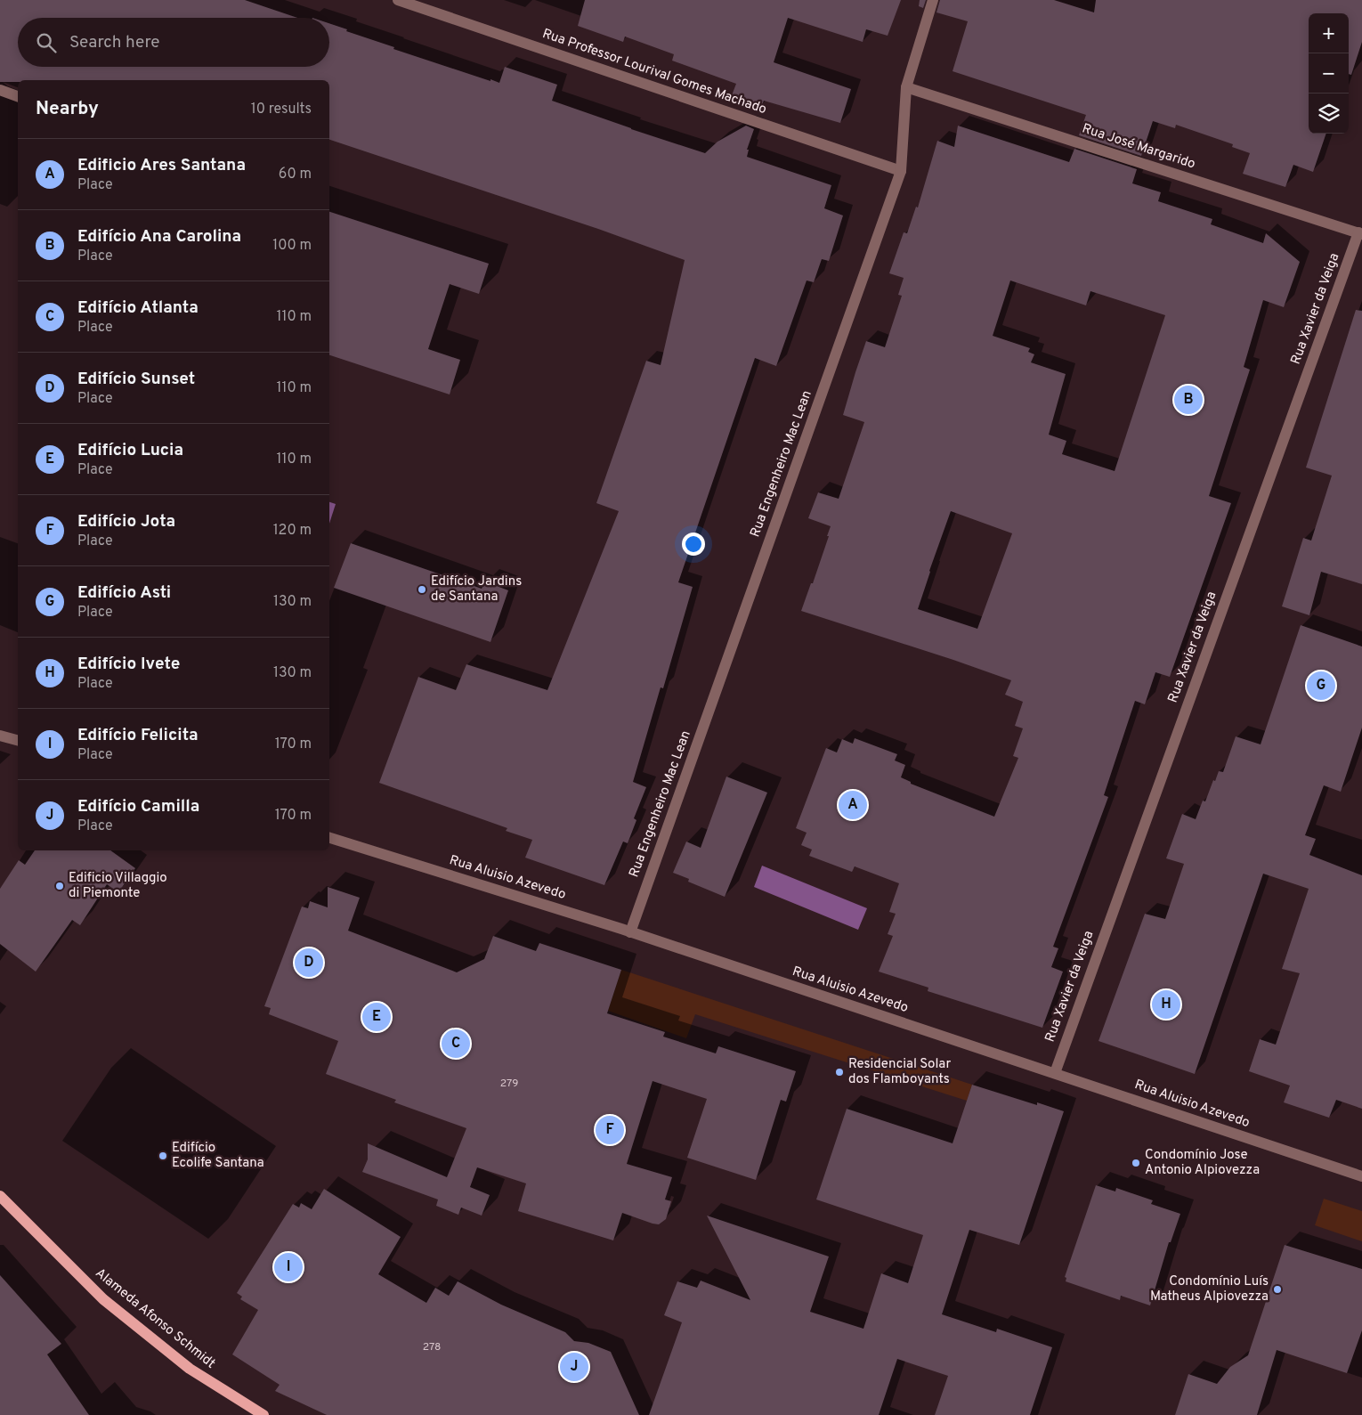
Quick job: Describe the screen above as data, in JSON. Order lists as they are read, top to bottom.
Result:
{
  "streets": {
    "main road": ["Alameda Afonso Schmidt"],
    "street": [
      "Rua Professor Lourival Gomes Machado",
      "Rua José Margarido",
      "Rua Xavier da Veiga",
      "Rua Engenheiro Mac Lean",
      "Rua Aluisio Azevedo"
    ]
  },
  "crossings": [
    ["Rua Professor Lourival Gomes Machado", "Rua Engenheiro Mac Lean"],
    ["Rua José Margarido", "Rua Xavier da Veiga"],
    ["Rua José Margarido", "Rua Engenheiro Mac Lean"],
    ["Rua Xavier da Veiga", "Rua Aluisio Azevedo"],
    ["Rua Engenheiro Mac Lean", "Rua Aluisio Azevedo"]
  ],
  "places": [
    "Edifício Jardins de Santana",
    "Edificio Villaggio di Piemonte",
    "Residencial Solar dos Flamboyants",
    "Edifício Ecolife Santana",
    "Condomínio Jose Antonio Alpiovezza",
    "Condomínio Luís Matheus Alpiovezza"
  ],
  "house_numbers": ["279", "278"],
  "page": {
    "map_buttons": ["+", "−"],
    "search": "Search here",
    "heading": ["Nearby", "10 results"],
    "list": [
      {
        "mark": "A",
        "name": "Edificio Ares Santana",
        "note": "Place",
        "value": "60 m"
      },
      {
        "mark": "B",
        "name": "Edifício Ana Carolina",
        "note": "Place",
        "value": "100 m"
      },
      {
        "mark": "C",
        "name": "Edifício Atlanta",
        "note": "Place",
        "value": "110 m"
      },
      {
        "mark": "D",
        "name": "Edifício Sunset",
        "note": "Place",
        "value": "110 m"
      },
      {
        "mark": "E",
        "name": "Edifício Lucia",
        "note": "Place",
        "value": "110 m"
      },
      {
        "mark": "F",
        "name": "Edifício Jota",
        "note": "Place",
        "value": "120 m"
      },
      {
        "mark": "G",
        "name": "Edifício Asti",
        "note": "Place",
        "value": "130 m"
      },
      {
        "mark": "H",
        "name": "Edifício Ivete",
        "note": "Place",
        "value": "130 m"
      },
      {
        "mark": "I",
        "name": "Edifício Felicita",
        "note": "Place",
        "value": "170 m"
      },
      {
        "mark": "J",
        "name": "Edifício Camilla",
        "note": "Place",
        "value": "170 m"
      }
    ],
    "pins": [
      "B",
      "G",
      "A",
      "D",
      "H",
      "E",
      "C",
      "F",
      "I",
      "J"
    ]
  }
}
